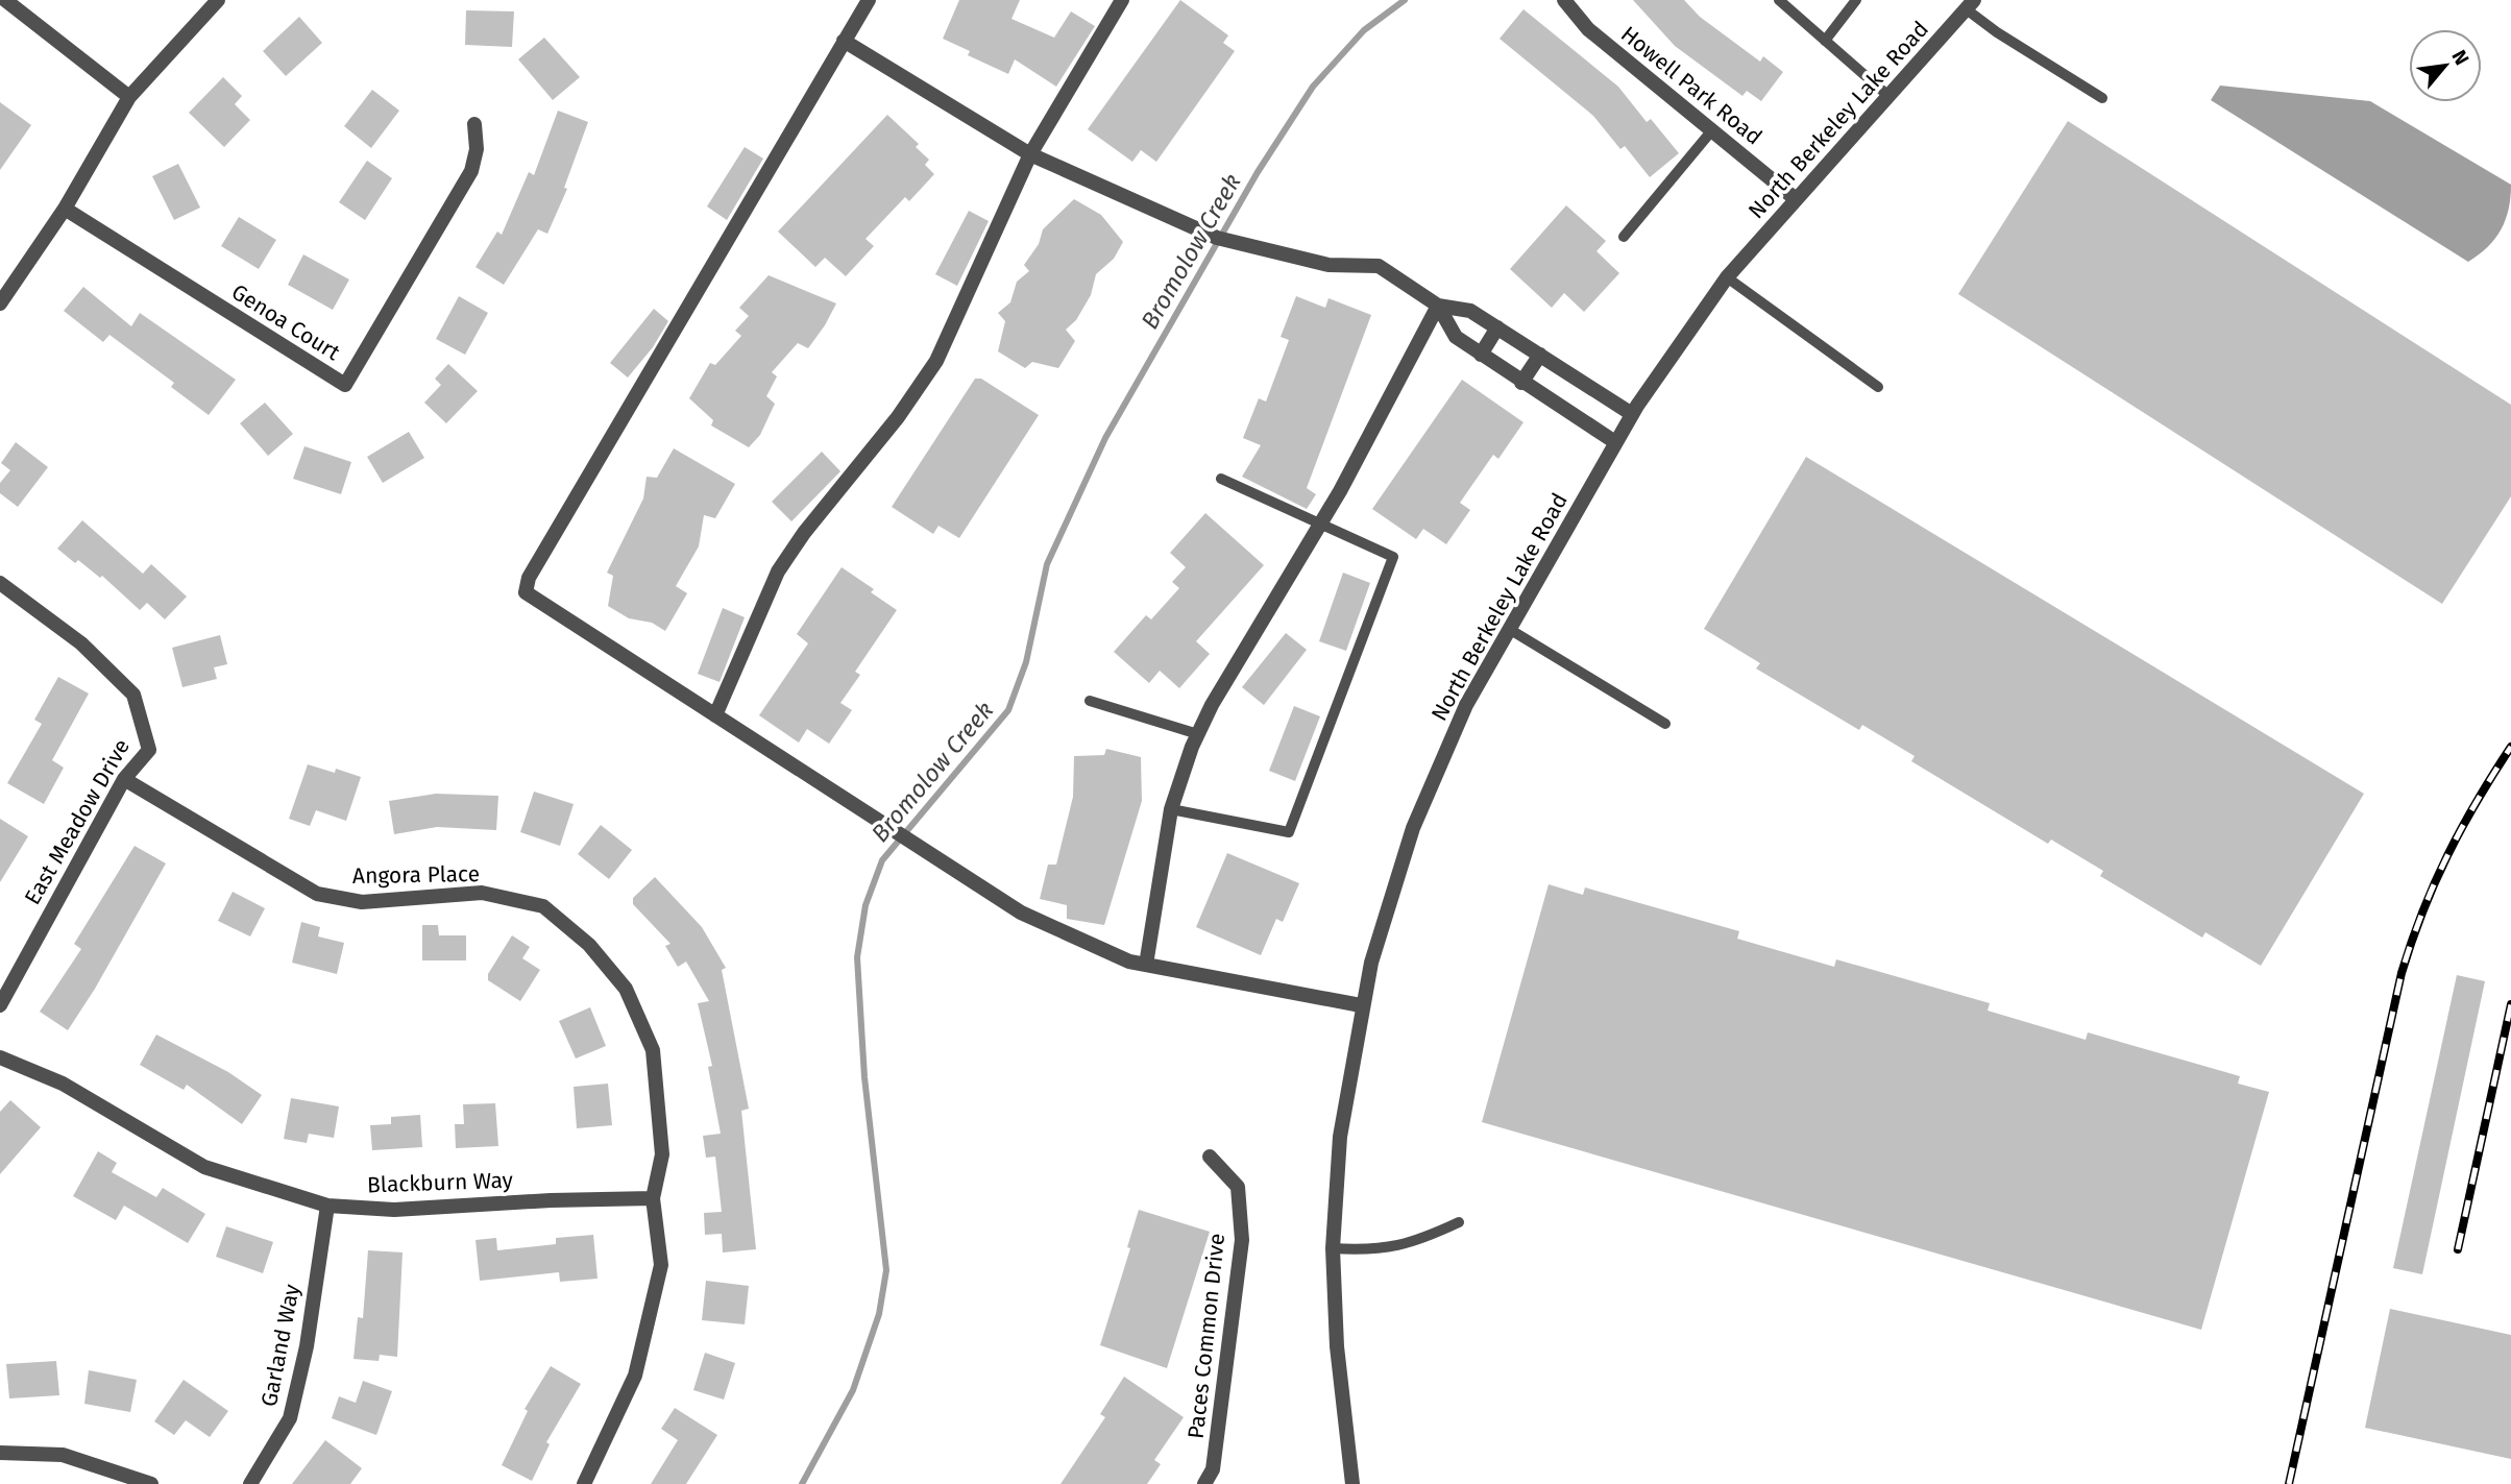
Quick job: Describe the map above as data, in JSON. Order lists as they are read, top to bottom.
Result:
{
  "streets": {
    "street": [
      "Howell Park Road",
      "North Berkeley Lake Road",
      "Genoa Court",
      "East Meadow Drive",
      "Angora Place",
      "Blackburn Way",
      "Paces Common Drive",
      "Garland Way"
    ]
  },
  "crossings": [
    ["Howell Park Road", "North Berkeley Lake Road"],
    ["East Meadow Drive", "Angora Place"],
    ["Angora Place", "Blackburn Way"],
    ["Blackburn Way", "Garland Way"]
  ],
  "water": ["Bromolow Creek"],
  "north": "top right"
}
